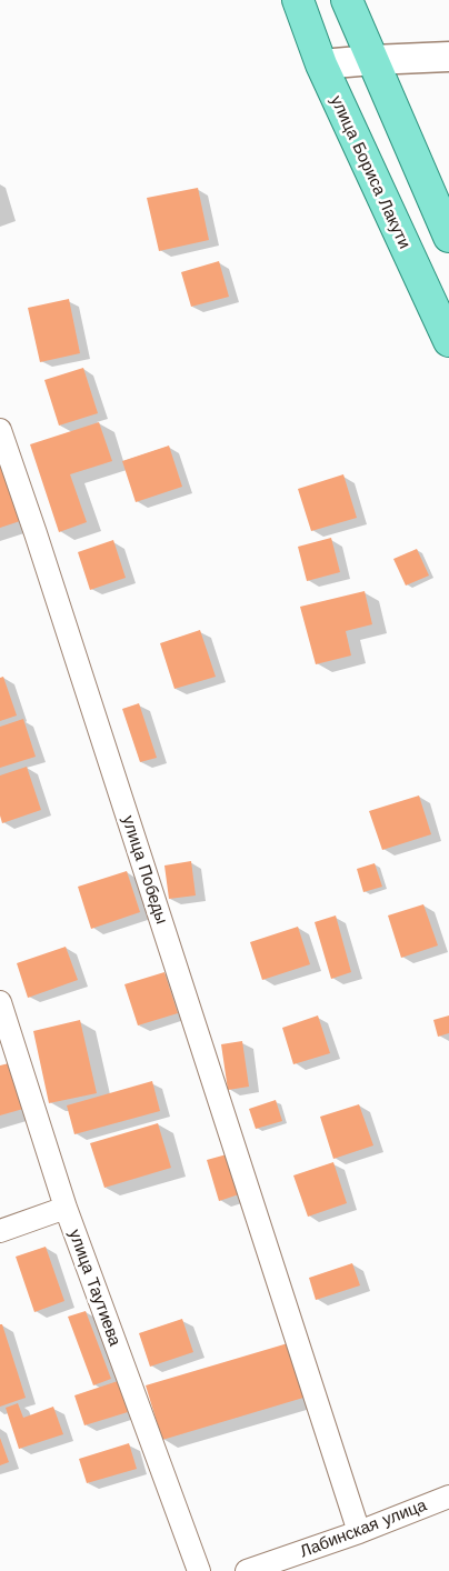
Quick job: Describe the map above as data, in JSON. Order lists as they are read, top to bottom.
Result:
{
  "streets": {
    "main road": ["улица Бориса Лакути"],
    "street": ["улица Победы", "улица Таутиева", "Лабинская улица"]
  },
  "crossings": [
    ["улица Победы", "Лабинская улица"]
  ]
}
